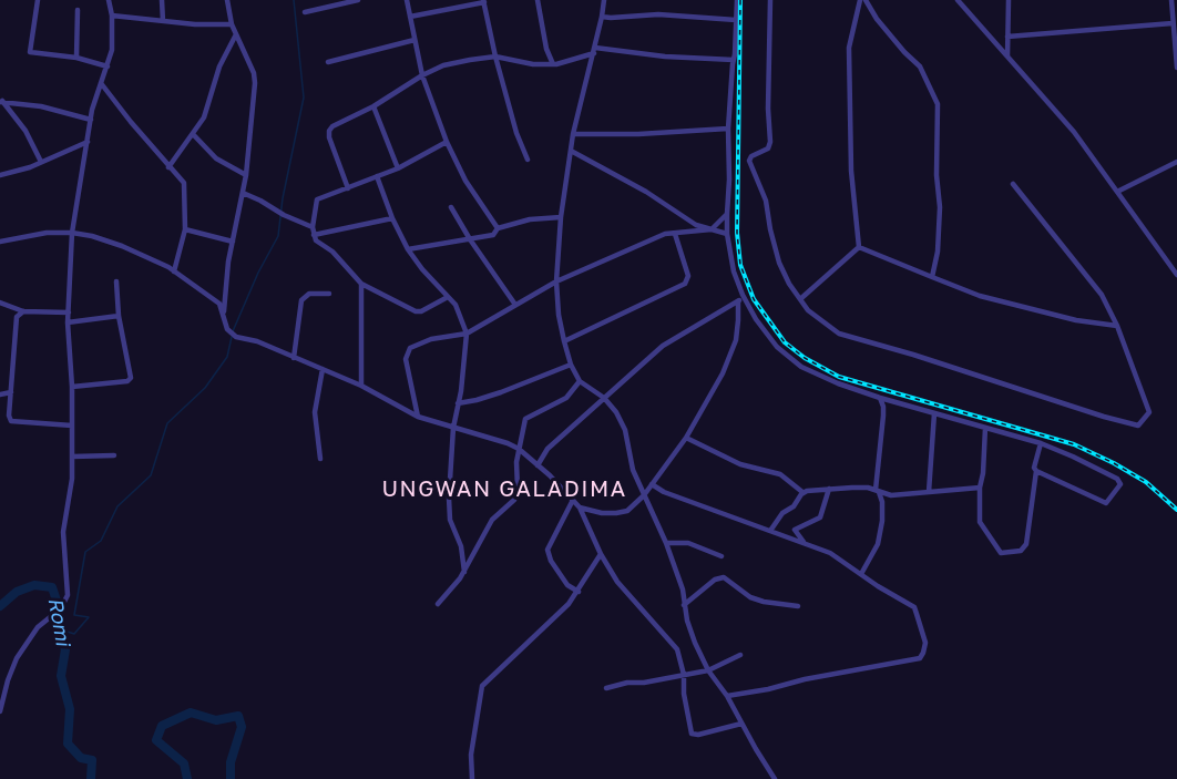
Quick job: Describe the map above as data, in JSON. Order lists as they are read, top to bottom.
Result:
{
  "districts": ["UNGWAN GALADIMA"],
  "water": ["Romi"]
}
